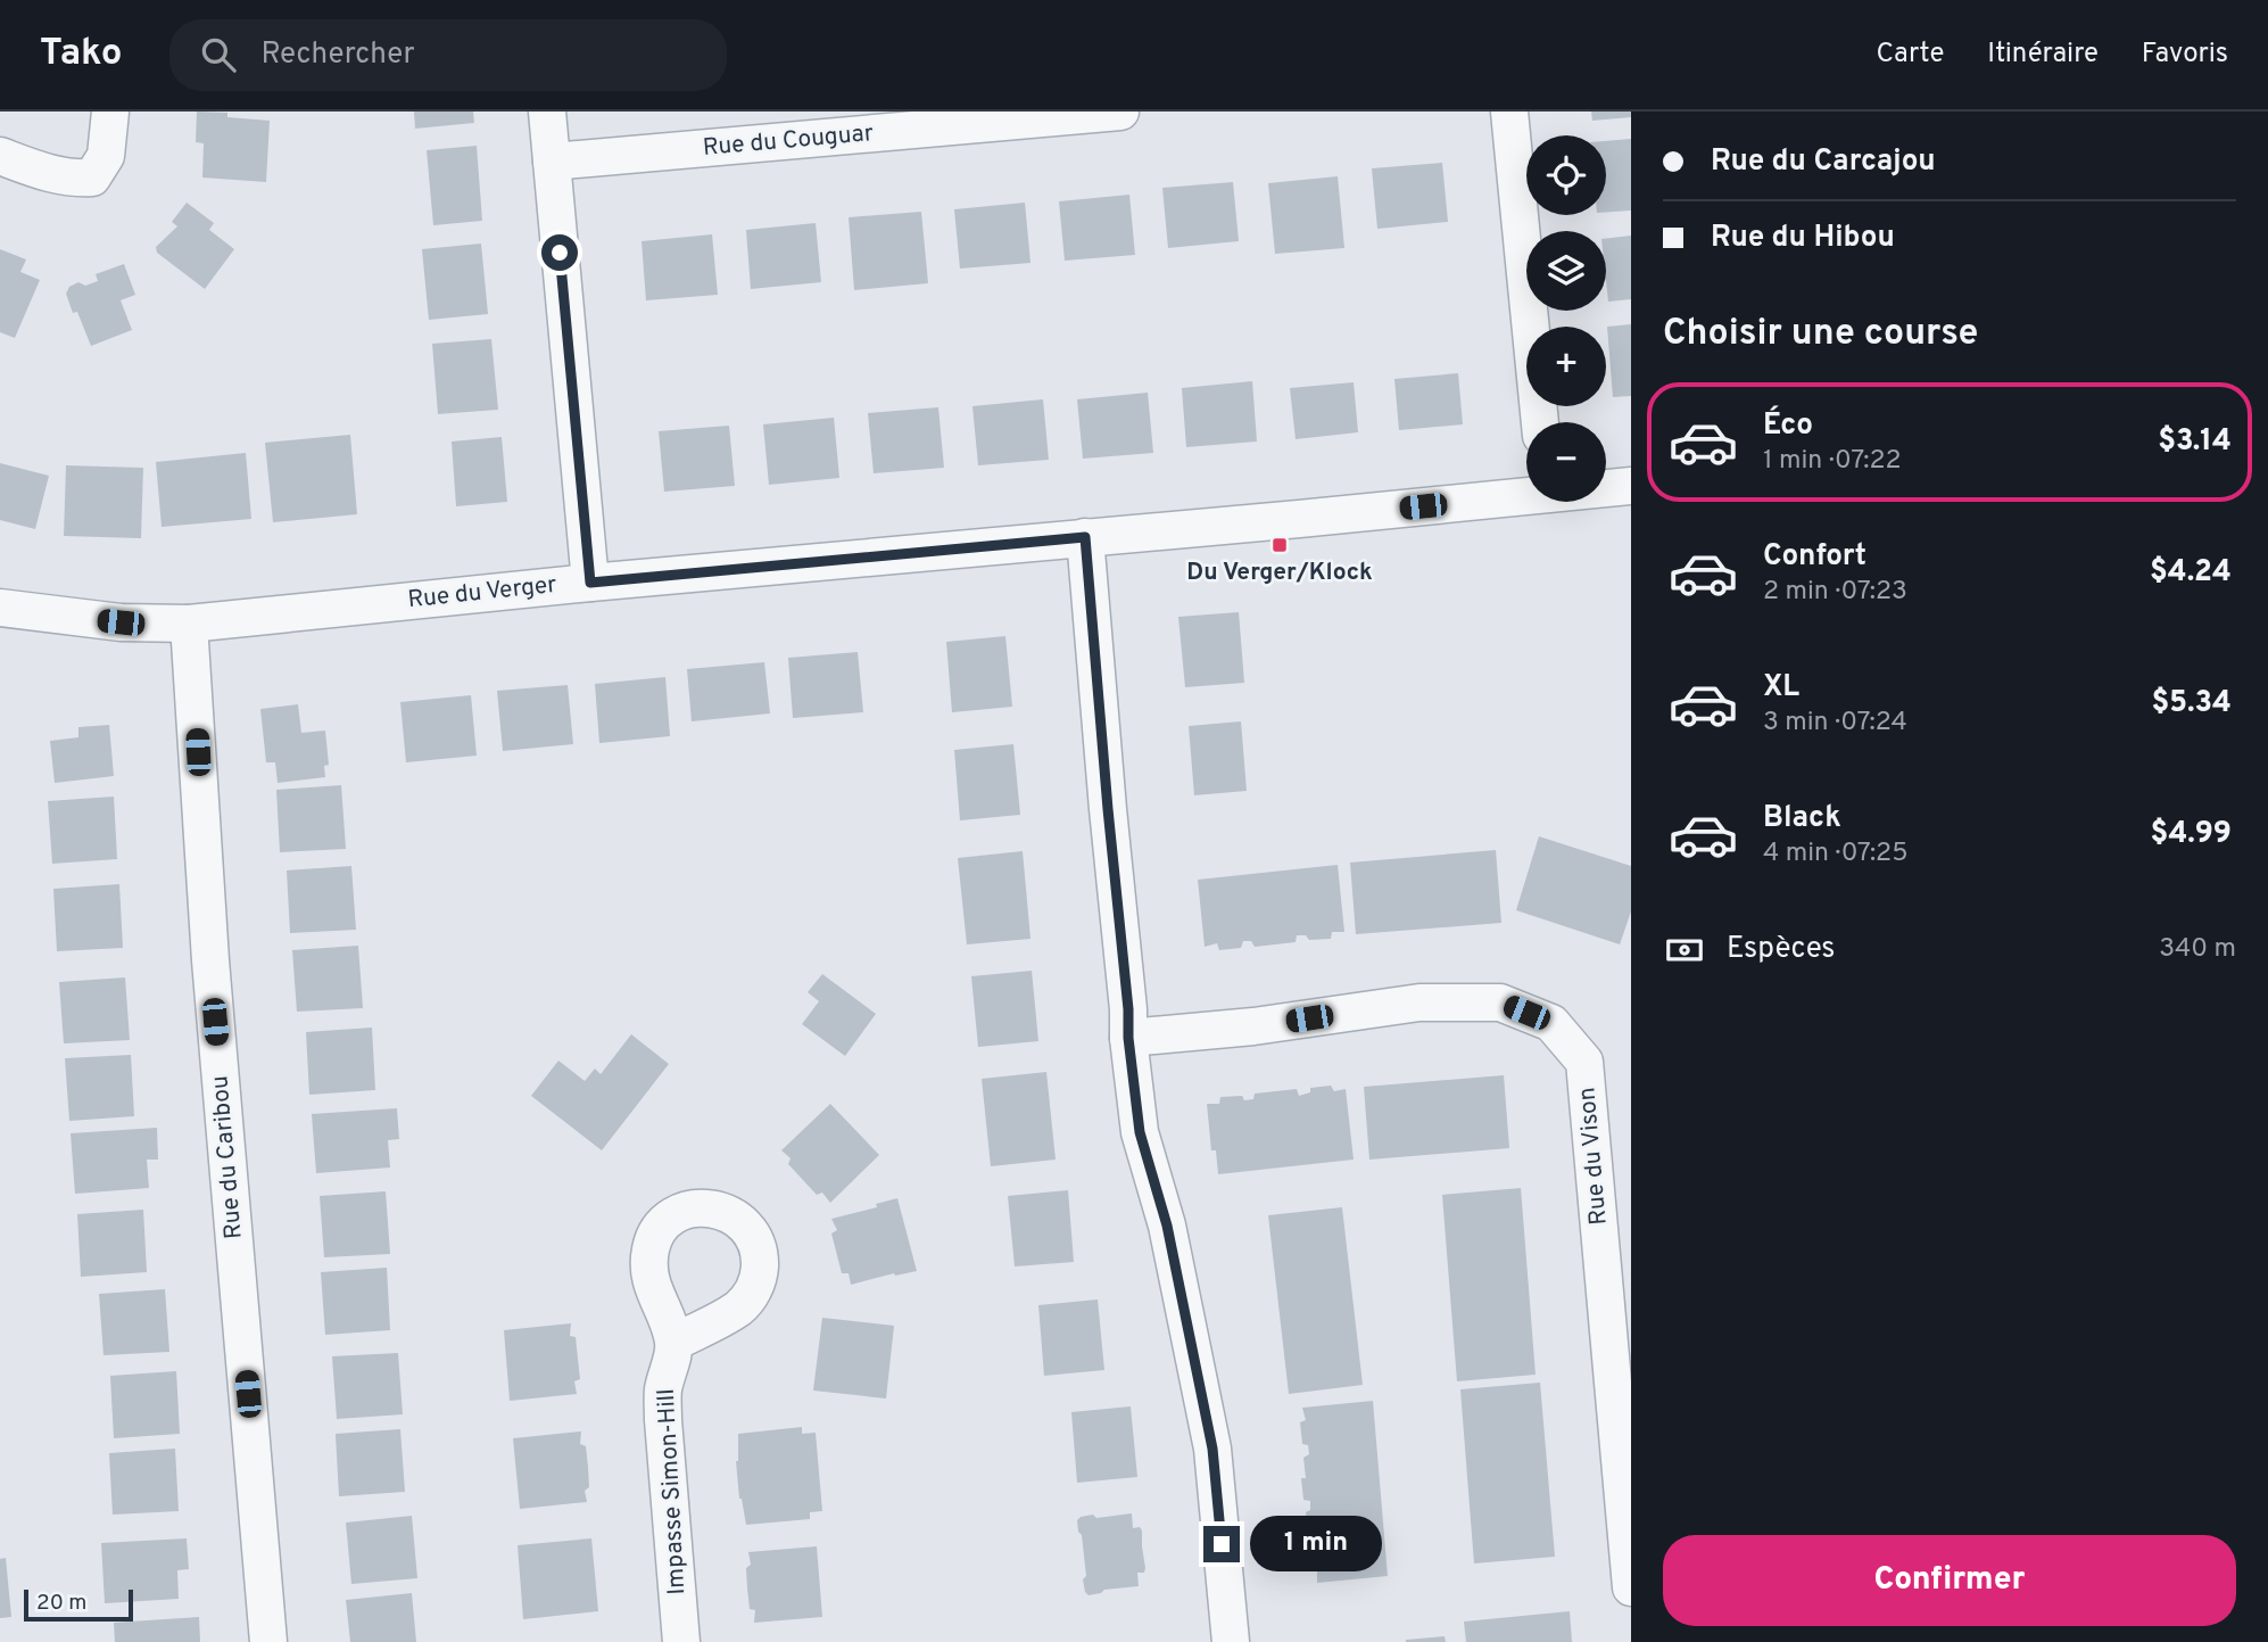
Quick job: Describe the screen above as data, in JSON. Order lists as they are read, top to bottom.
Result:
{
  "streets": {
    "street": [
      "Rue du Couguar",
      "Rue du Verger",
      "Rue du Vison",
      "Rue du Caribou",
      "Impasse Simon-Hill"
    ]
  },
  "crossings": [
    ["Rue du Verger", "Rue du Caribou"]
  ],
  "places": {
    "transit": ["Du Verger/Klock"]
  },
  "scale_bar": "20 m",
  "page": {
    "header": "Tako",
    "search": "Rechercher",
    "nav": ["Carte", "Itinéraire", "Favoris"],
    "banner": ["Rue du Carcajou", "Rue du Hibou"],
    "map_buttons": ["+", "−"],
    "heading": "Choisir une course",
    "list": [
      {
        "name": "Éco",
        "note": "1 min · 07:22",
        "value": "$3.14"
      },
      {
        "name": "Confort",
        "note": "2 min · 07:23",
        "value": "$4.24"
      },
      {
        "name": "XL",
        "note": "3 min · 07:24",
        "value": "$5.34"
      },
      {
        "name": "Black",
        "note": "4 min · 07:25",
        "value": "$4.99"
      }
    ],
    "pay": ["Espèces", "340 m"],
    "bubble": "1 min",
    "buttons": "Confirmer",
    "scale": "20 m"
  }
}
